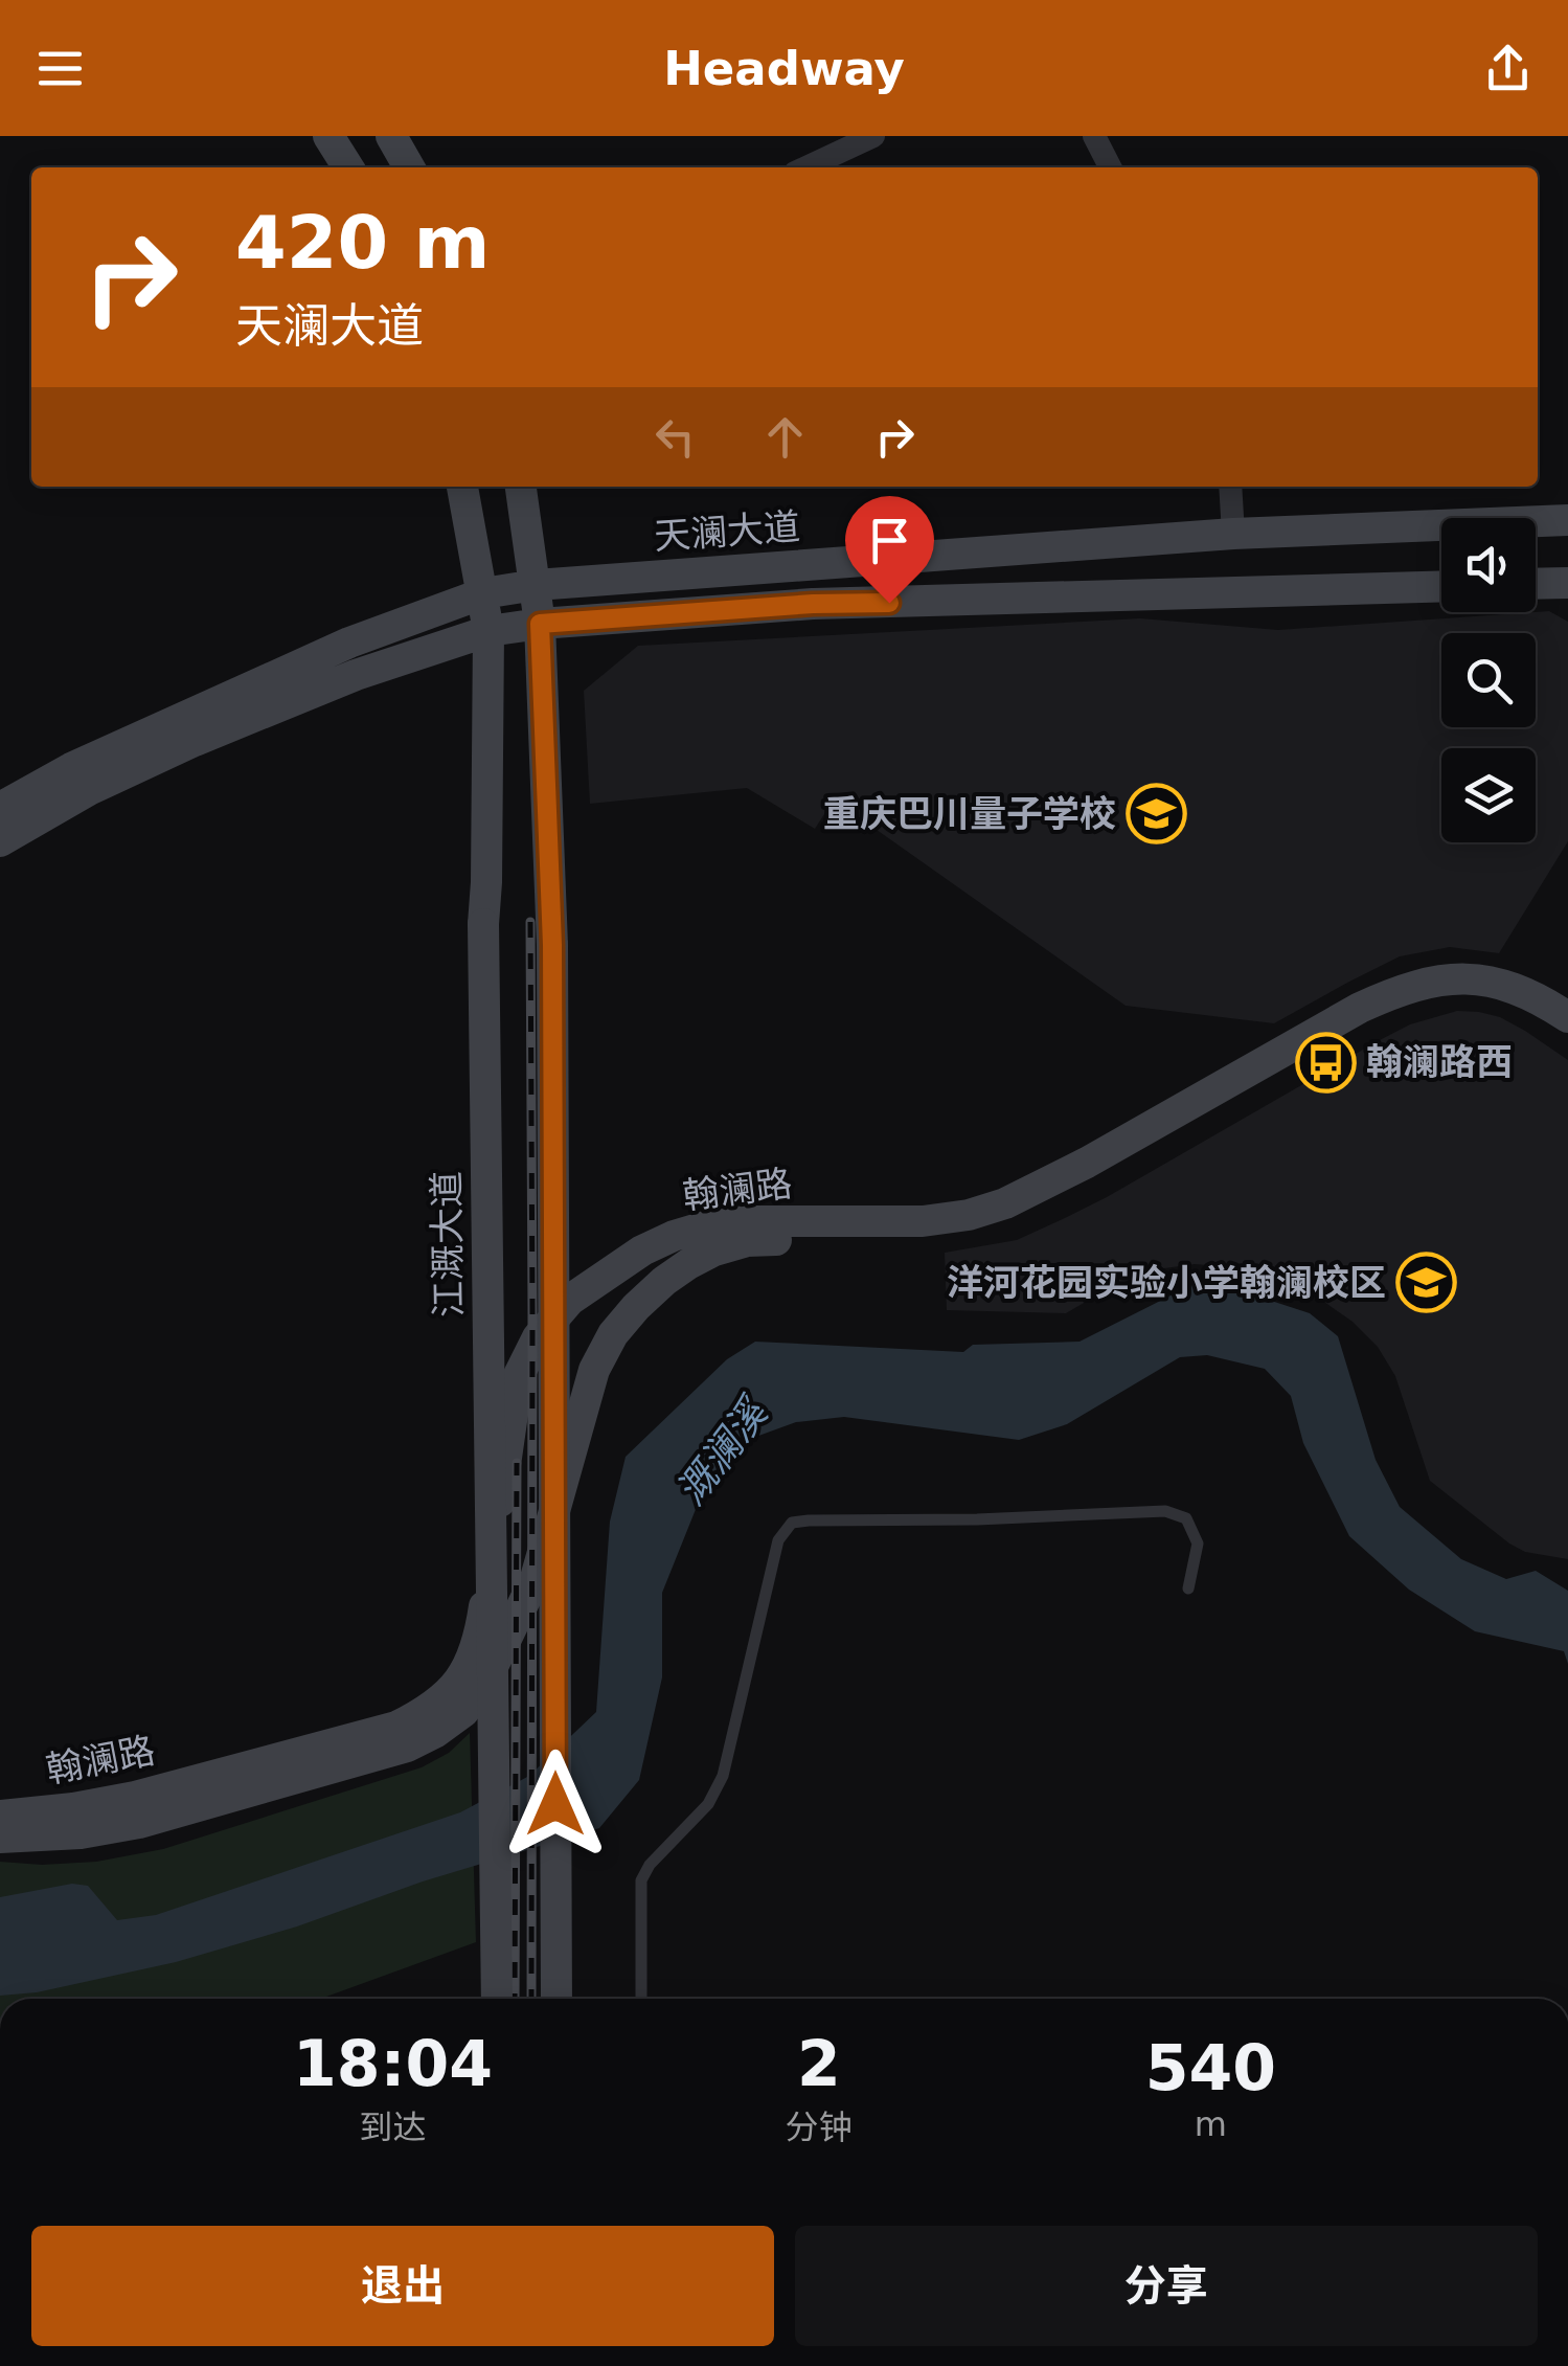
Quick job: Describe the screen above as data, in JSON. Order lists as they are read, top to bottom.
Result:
{
  "streets": {
    "street": ["天澜大道", "翰澜路", "江溉大道"]
  },
  "crossings": [
    ["天澜大道", "江溉大道"]
  ],
  "water": ["溉澜溪"],
  "places": {
    "school or university": ["重庆巴川量子学校", "洋河花园实验小学翰澜校区"],
    "bus stop": ["翰澜路西"]
  },
  "page": {
    "header": "Headway",
    "turn": ["420 m", "天澜大道"],
    "eta": [
      "18:04",
      "到达",
      "2",
      "分钟",
      "540",
      "m"
    ],
    "buttons": ["退出", "分享"]
  }
}
